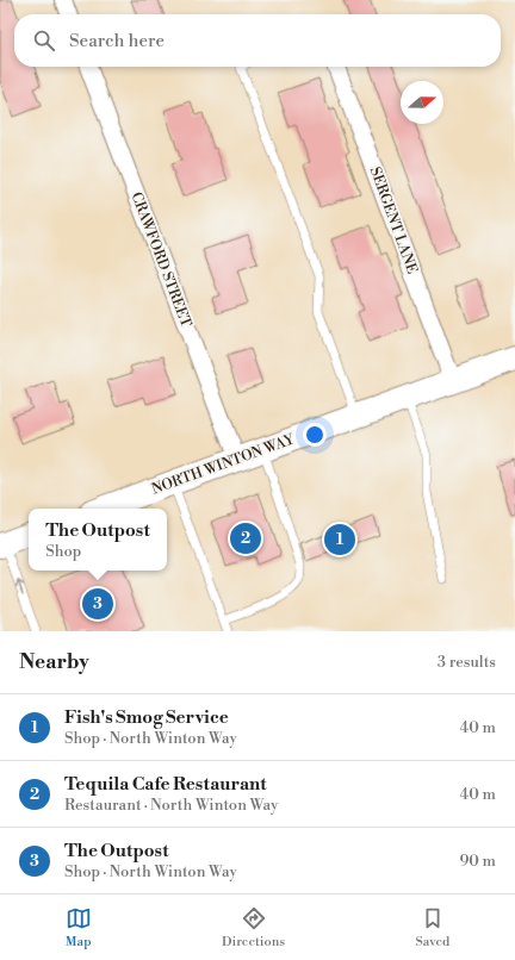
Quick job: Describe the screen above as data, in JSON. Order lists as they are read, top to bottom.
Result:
{
  "streets": {
    "main road": ["NORTH WINTON WAY"],
    "street": ["SERGENT LANE", "CRAWFORD STREET"]
  },
  "crossings": [
    ["SERGENT LANE", "NORTH WINTON WAY"],
    ["CRAWFORD STREET", "NORTH WINTON WAY"]
  ],
  "north": "right",
  "page": {
    "search": "Search here",
    "popup": ["The Outpost", "Shop"],
    "pins": ["2", "1", "3"],
    "heading": ["Nearby", "3 results"],
    "list": [
      {
        "mark": "1",
        "name": "Fish's Smog Service",
        "note": "Shop · North Winton Way",
        "value": "40 m"
      },
      {
        "mark": "2",
        "name": "Tequila Cafe Restaurant",
        "note": "Restaurant · North Winton Way",
        "value": "40 m"
      },
      {
        "mark": "3",
        "name": "The Outpost",
        "note": "Shop · North Winton Way",
        "value": "90 m"
      }
    ],
    "nav": ["Map", "Directions", "Saved"]
  }
}
